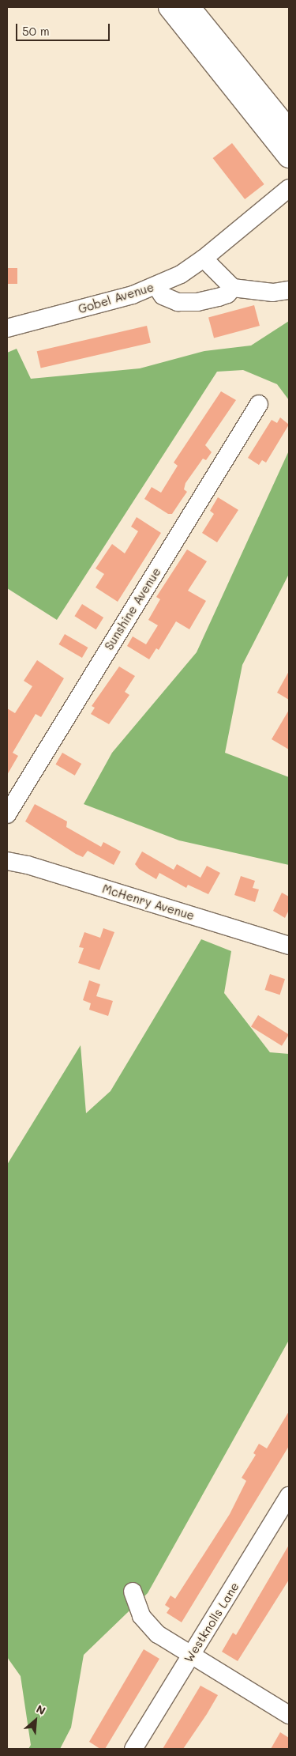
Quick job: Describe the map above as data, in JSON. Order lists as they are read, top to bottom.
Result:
{
  "streets": {
    "street": [
      "Gobel Avenue",
      "Sunshine Avenue",
      "McHenry Avenue",
      "Westknolls Lane"
    ]
  },
  "scale_bar": "50 m",
  "north": "top right"
}
